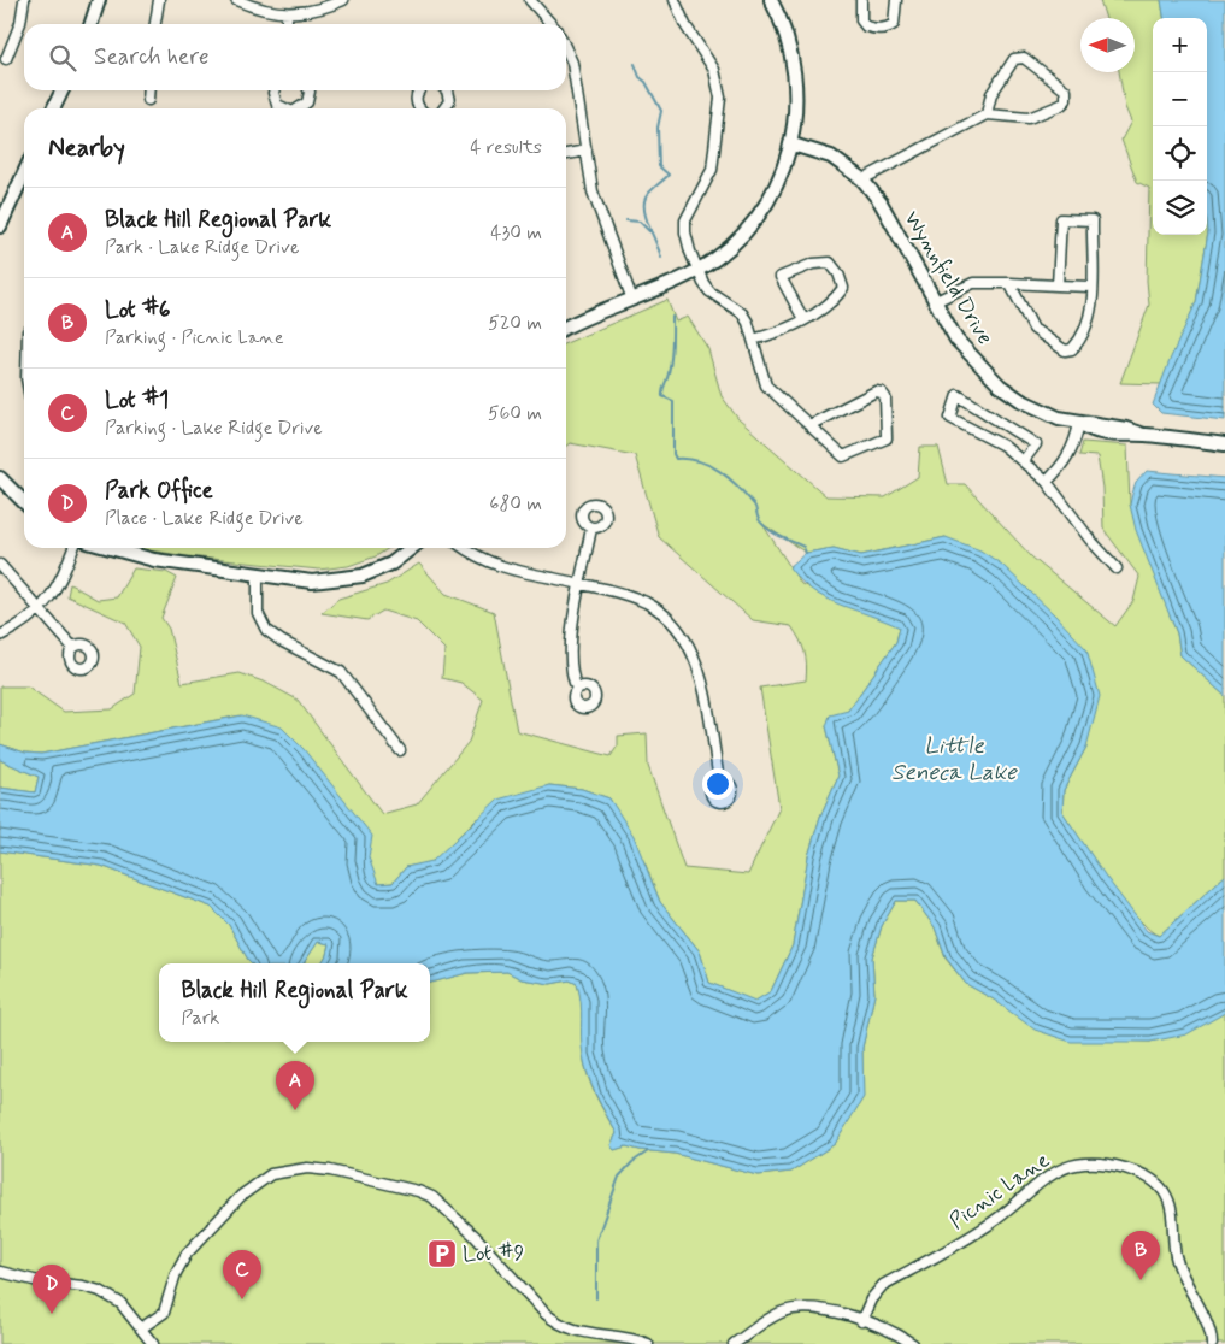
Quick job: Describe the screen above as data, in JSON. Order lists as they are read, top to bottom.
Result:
{
  "streets": {
    "street": ["Wynnfield Drive", "Picnic Lane"]
  },
  "water": ["Little Seneca Lake"],
  "places": {
    "parking": ["Lot #9"]
  },
  "north": "left",
  "page": {
    "map_buttons": ["+", "−"],
    "search": "Search here",
    "heading": ["Nearby", "4 results"],
    "list": [
      {
        "mark": "A",
        "name": "Black Hill Regional Park",
        "note": "Park · Lake Ridge Drive",
        "value": "430 m"
      },
      {
        "mark": "B",
        "name": "Lot #6",
        "note": "Parking · Picnic Lane",
        "value": "520 m"
      },
      {
        "mark": "C",
        "name": "Lot #1",
        "note": "Parking · Lake Ridge Drive",
        "value": "560 m"
      },
      {
        "mark": "D",
        "name": "Park Office",
        "note": "Place · Lake Ridge Drive",
        "value": "680 m"
      }
    ],
    "popup": ["Black Hill Regional Park", "Park"],
    "pins": [
      "A",
      "B",
      "C",
      "D"
    ]
  }
}
